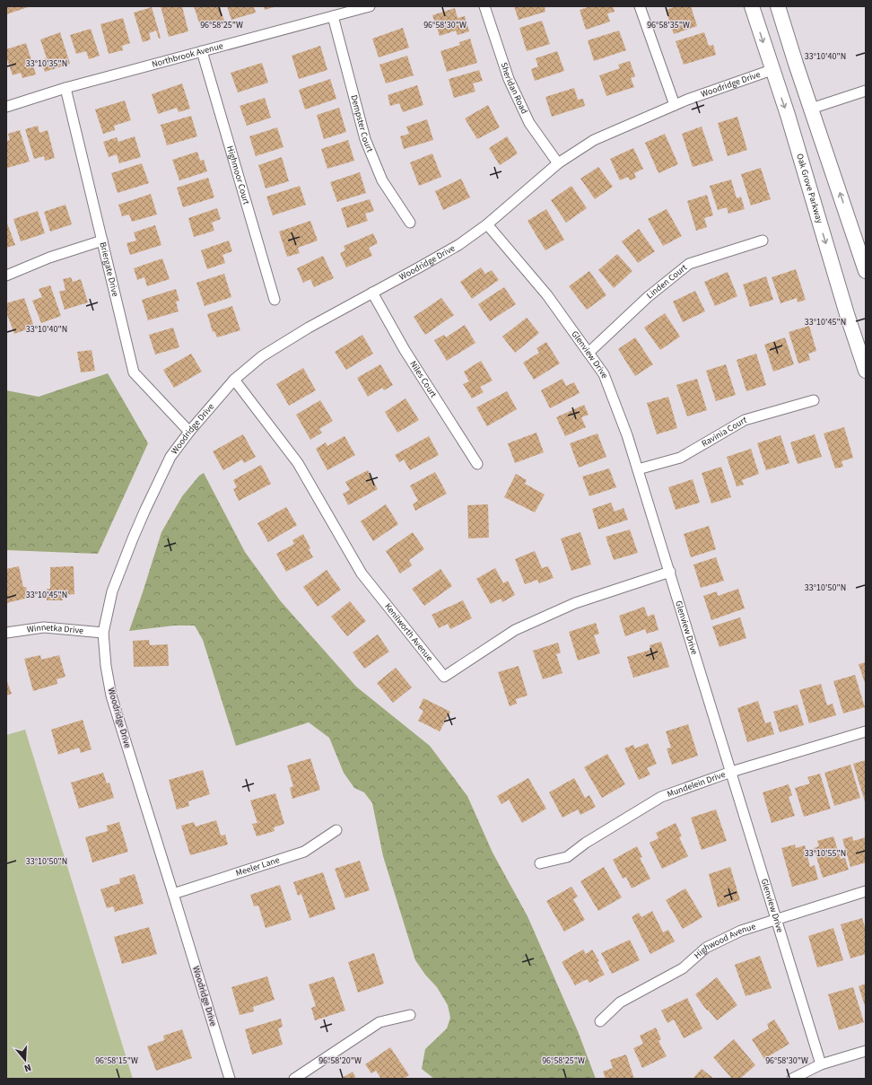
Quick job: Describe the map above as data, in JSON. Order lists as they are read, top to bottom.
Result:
{
  "streets": {
    "main road": ["Oak Grove Parkway"],
    "street": [
      "Northbrook Avenue",
      "Woodridge Drive",
      "Sheridan Road",
      "Dempster Court",
      "Highmoor Court",
      "Briergate Drive",
      "Linden Court",
      "Glenview Drive",
      "Niles Court",
      "Ravinia Court",
      "Winnetka Drive",
      "Kenilworth Avenue",
      "Mundelein Drive",
      "Meeler Lane",
      "Highwood Avenue"
    ]
  },
  "crossings": [
    ["Northbrook Avenue", "Dempster Court"],
    ["Northbrook Avenue", "Highmoor Court"],
    ["Northbrook Avenue", "Briergate Drive"],
    ["Woodridge Drive", "Sheridan Road"],
    ["Woodridge Drive", "Oak Grove Parkway"],
    ["Woodridge Drive", "Briergate Drive"],
    ["Woodridge Drive", "Glenview Drive"],
    ["Woodridge Drive", "Niles Court"],
    ["Woodridge Drive", "Winnetka Drive"],
    ["Woodridge Drive", "Kenilworth Avenue"],
    ["Woodridge Drive", "Meeler Lane"],
    ["Linden Court", "Glenview Drive"],
    ["Glenview Drive", "Ravinia Court"],
    ["Glenview Drive", "Kenilworth Avenue"],
    ["Glenview Drive", "Mundelein Drive"],
    ["Glenview Drive", "Highwood Avenue"]
  ],
  "north": "bottom",
  "coordinates": [
    "96°58'25\"W",
    "96°58'30\"W",
    "96°58'35\"W",
    "33°10'40\"N",
    "33°10'35\"N",
    "33°10'45\"N",
    "33°10'50\"N",
    "33°10'55\"N",
    "96°58'15\"W",
    "96°58'20\"W"
  ]
}
